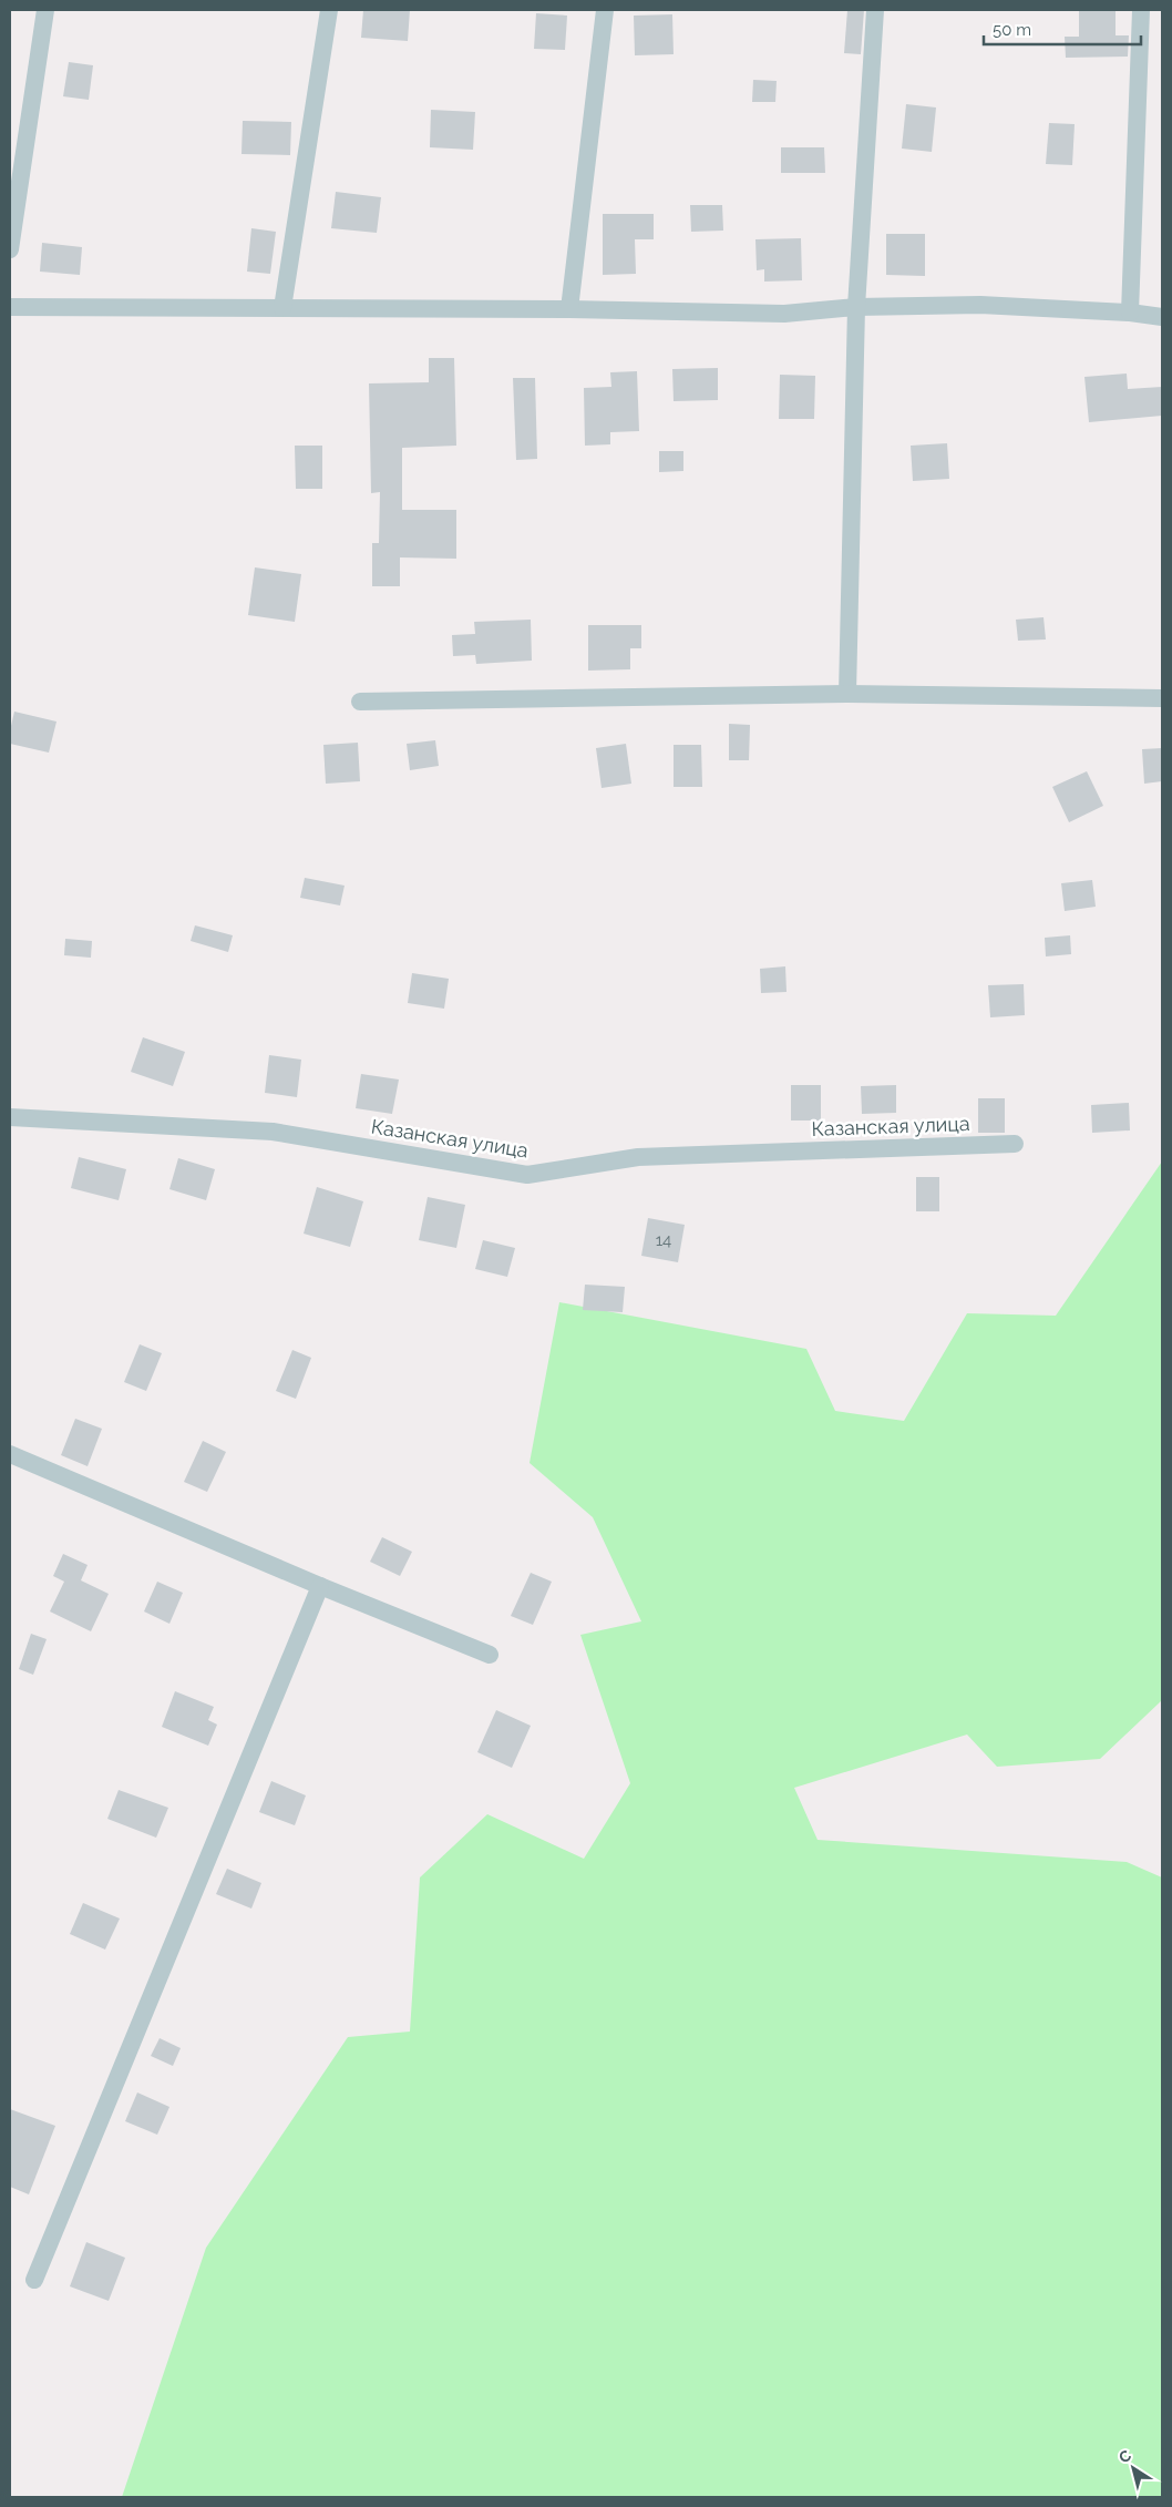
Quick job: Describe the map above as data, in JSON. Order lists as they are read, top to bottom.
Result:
{
  "streets": {
    "street": ["Казанская улица"]
  },
  "house_numbers": ["14"],
  "scale_bar": "50 m",
  "north": "top left"
}
